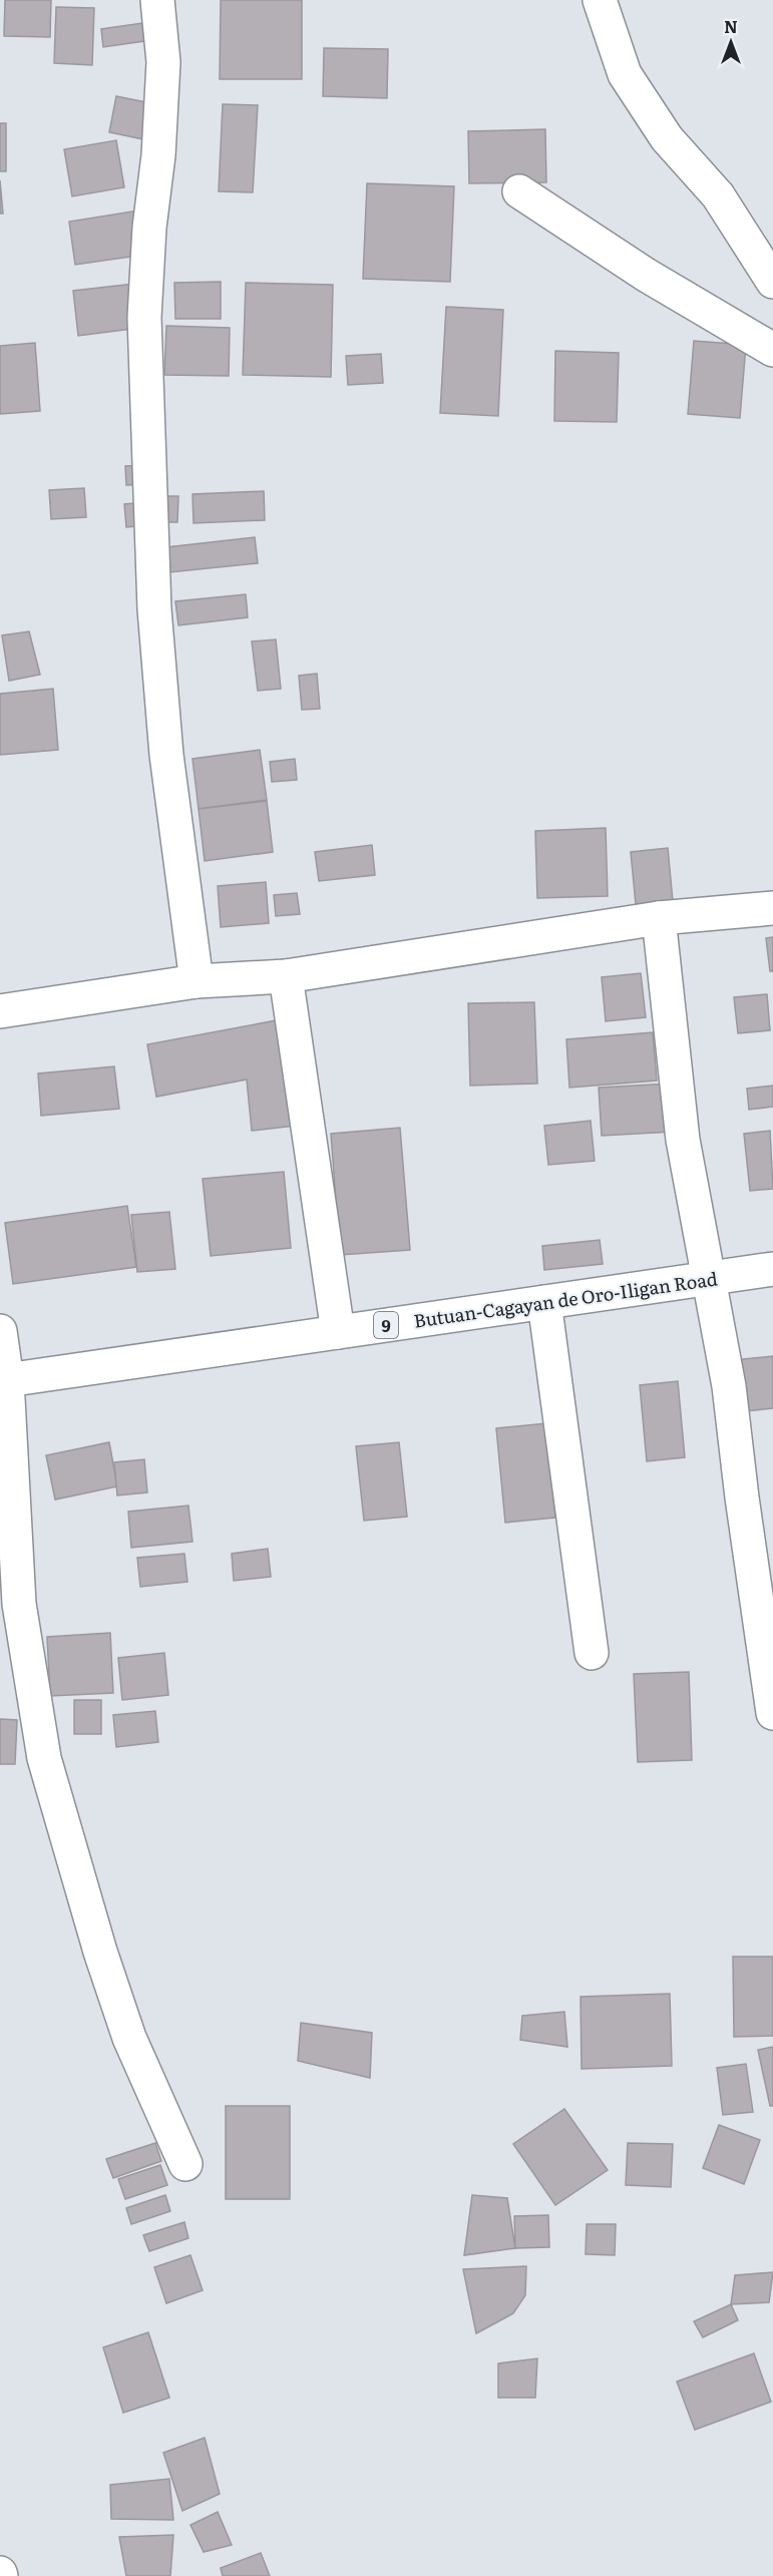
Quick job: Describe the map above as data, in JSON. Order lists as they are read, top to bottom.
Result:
{
  "streets": {
    "main road": ["Butuan-Cagayan de Oro-Iligan Road", "9"]
  },
  "north": "top"
}
